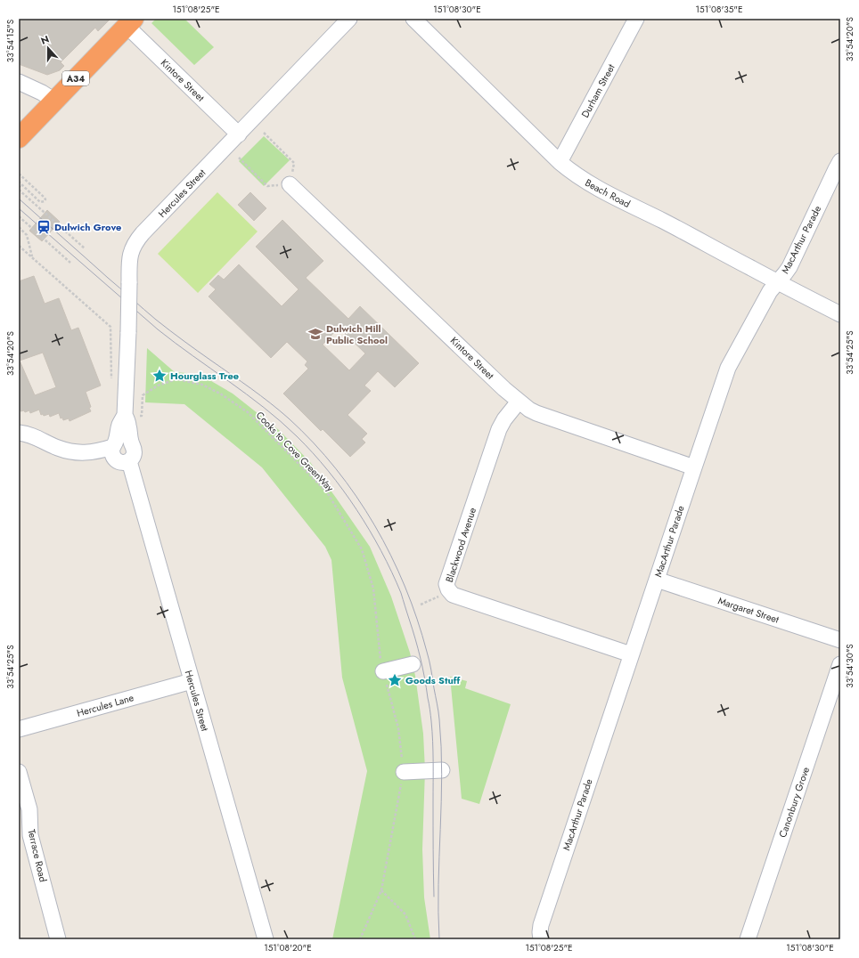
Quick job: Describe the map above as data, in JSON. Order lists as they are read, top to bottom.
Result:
{
  "streets": {
    "highway": ["A34"],
    "street": [
      "Kintore Street",
      "Durham Street",
      "Hercules Street",
      "Beach Road",
      "MacArthur Parade",
      "Blackwood Avenue",
      "Margaret Street",
      "Hercules Lane",
      "Canonbury Grove",
      "Terrace Road"
    ],
    "path": ["Cooks to Cove GreenWay"]
  },
  "crossings": [
    ["A34", "Kintore Street"],
    ["Kintore Street", "Hercules Street"],
    ["Kintore Street", "MacArthur Parade"],
    ["Kintore Street", "Blackwood Avenue"],
    ["Durham Street", "Beach Road"],
    ["Hercules Street", "Cooks to Cove GreenWay"],
    ["Hercules Street", "Hercules Lane"],
    ["Beach Road", "MacArthur Parade"],
    ["MacArthur Parade", "Blackwood Avenue"],
    ["MacArthur Parade", "Margaret Street"]
  ],
  "places": {
    "station": ["Dulwich Grove"],
    "school or university": ["Dulwich Hill Public School"],
    "place": ["Hourglass Tree", "Goods Stuff"]
  },
  "north": "top",
  "coordinates": [
    "151°08'25\"E",
    "151°08'30\"E",
    "151°08'35\"E",
    "33°54'20\"S",
    "33°54'15\"S",
    "33°54'25\"S",
    "33°54'30\"S",
    "151°08'20\"E"
  ]
}
